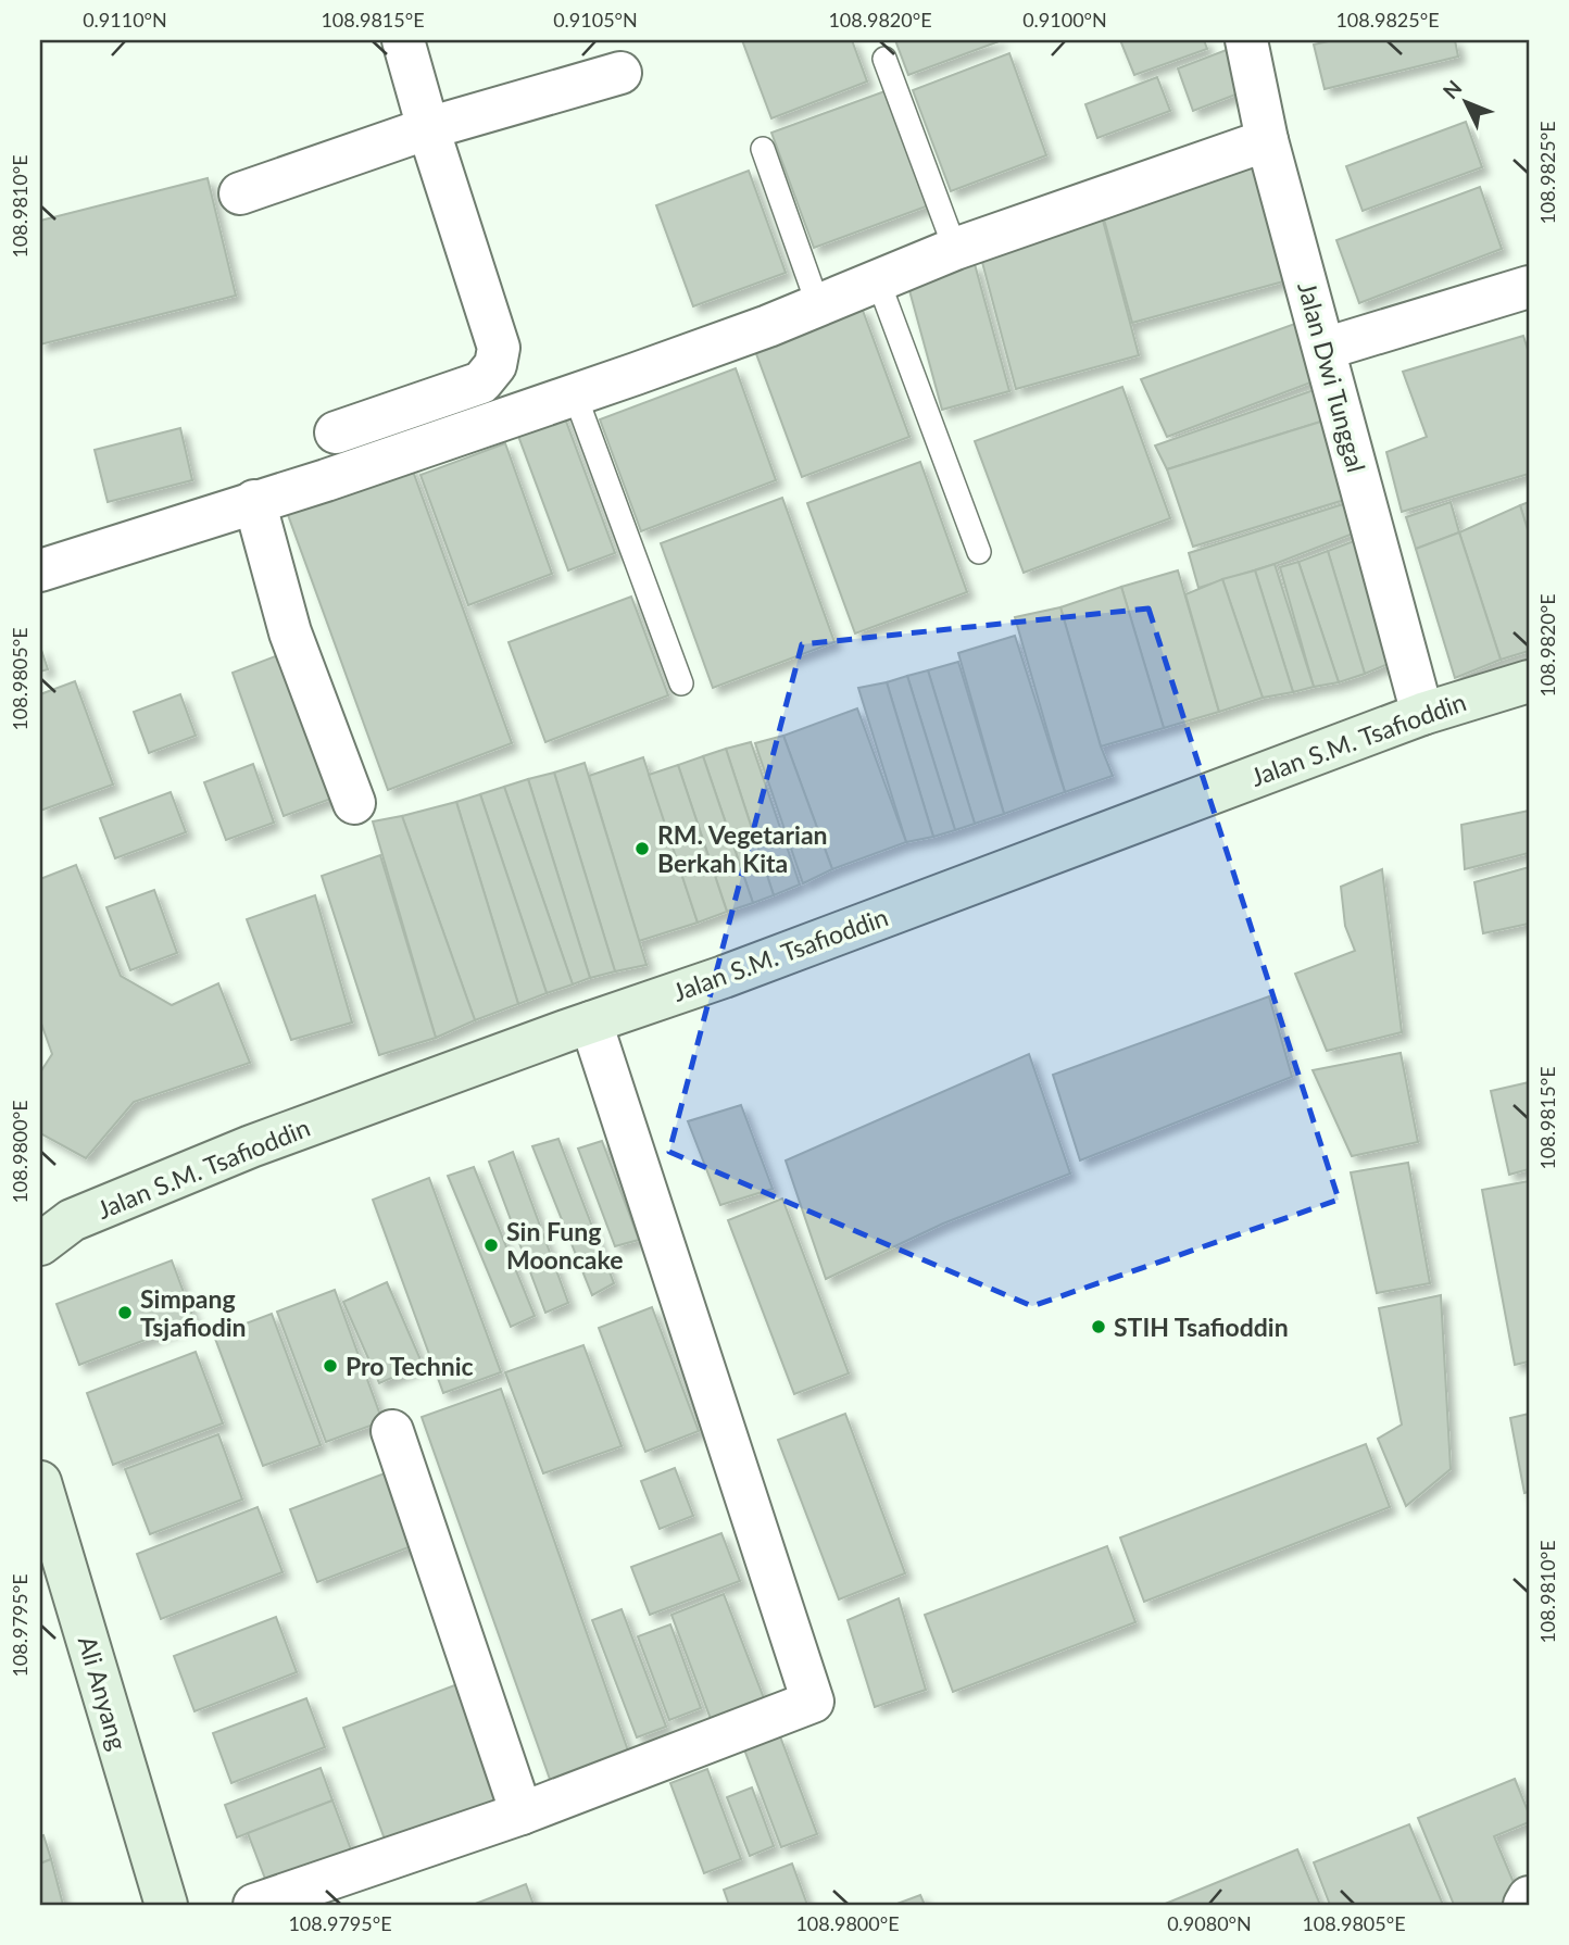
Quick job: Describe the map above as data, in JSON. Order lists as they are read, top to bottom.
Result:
{
  "streets": {
    "street": ["Jalan Dwi Tunggal", "Jalan S.M. Tsafioddin", "Ali Anyang"]
  },
  "crossings": [
    ["Jalan Dwi Tunggal", "Jalan S.M. Tsafioddin"]
  ],
  "places": [
    "RM. Vegetarian Berkah Kita",
    "Sin Fung Mooncake",
    "Simpang Tsjafiodin",
    "STIH Tsafioddin",
    "Pro Technic"
  ],
  "north": "top left",
  "coordinates": [
    "0.9110°N",
    "108.9815°E",
    "0.9105°N",
    "108.9820°E",
    "0.9100°N",
    "108.9825°E",
    "108.9810°E",
    "108.9805°E",
    "108.9800°E",
    "108.9795°E",
    "0.9080°N"
  ]
}
